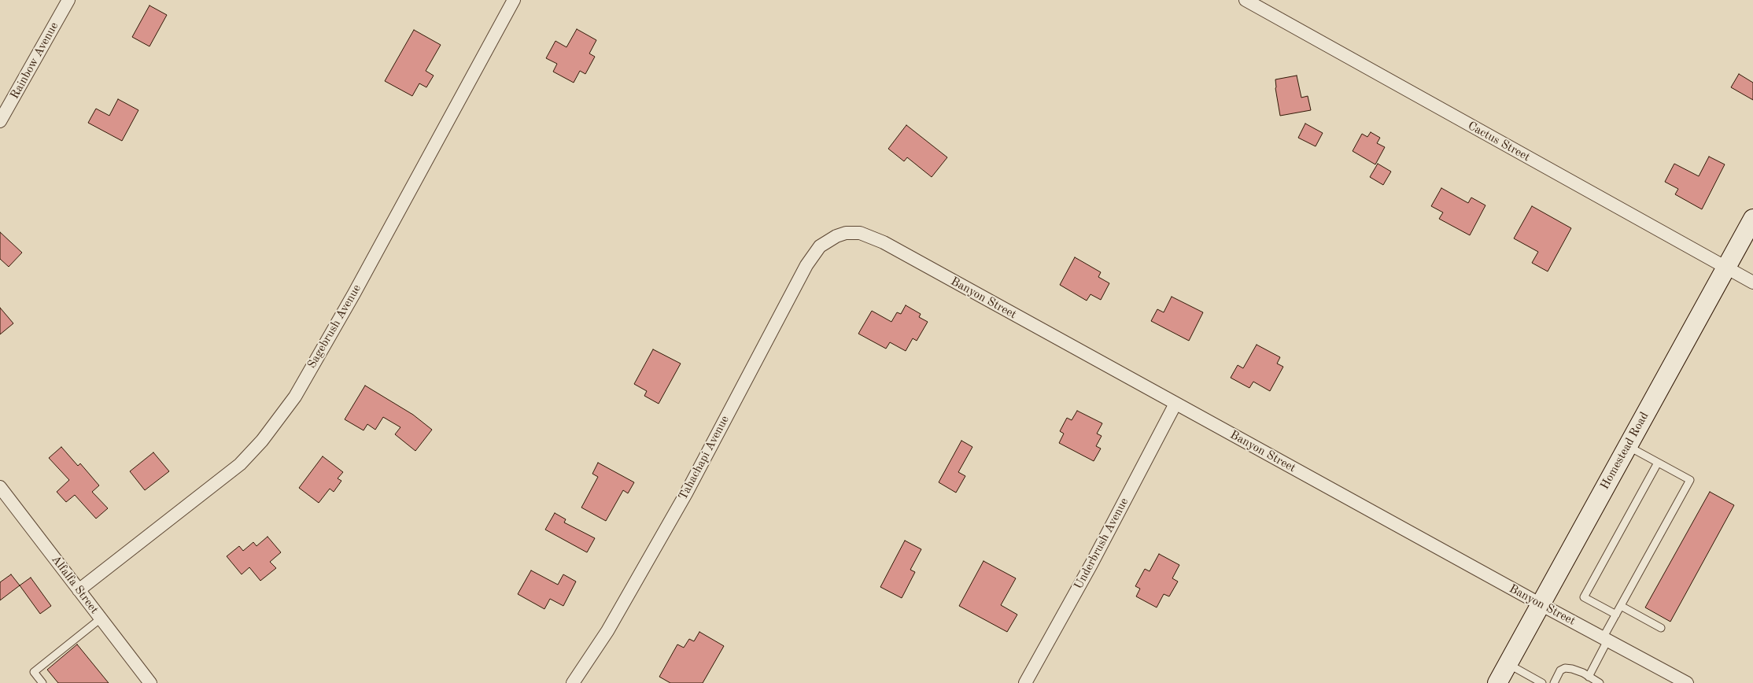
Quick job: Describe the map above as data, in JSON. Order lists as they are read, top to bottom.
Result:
{
  "streets": {
    "main road": ["Homestead Road"],
    "street": [
      "Rainbow Avenue",
      "Cactus Street",
      "Banyon Street",
      "Sagebrush Avenue",
      "Tahachapi Avenue",
      "Underbrush Avenue",
      "Alfalfa Street"
    ]
  },
  "crossings": [
    ["Cactus Street", "Homestead Road"],
    ["Banyon Street", "Homestead Road"],
    ["Banyon Street", "Tahachapi Avenue"],
    ["Banyon Street", "Underbrush Avenue"],
    ["Sagebrush Avenue", "Alfalfa Street"]
  ]
}
